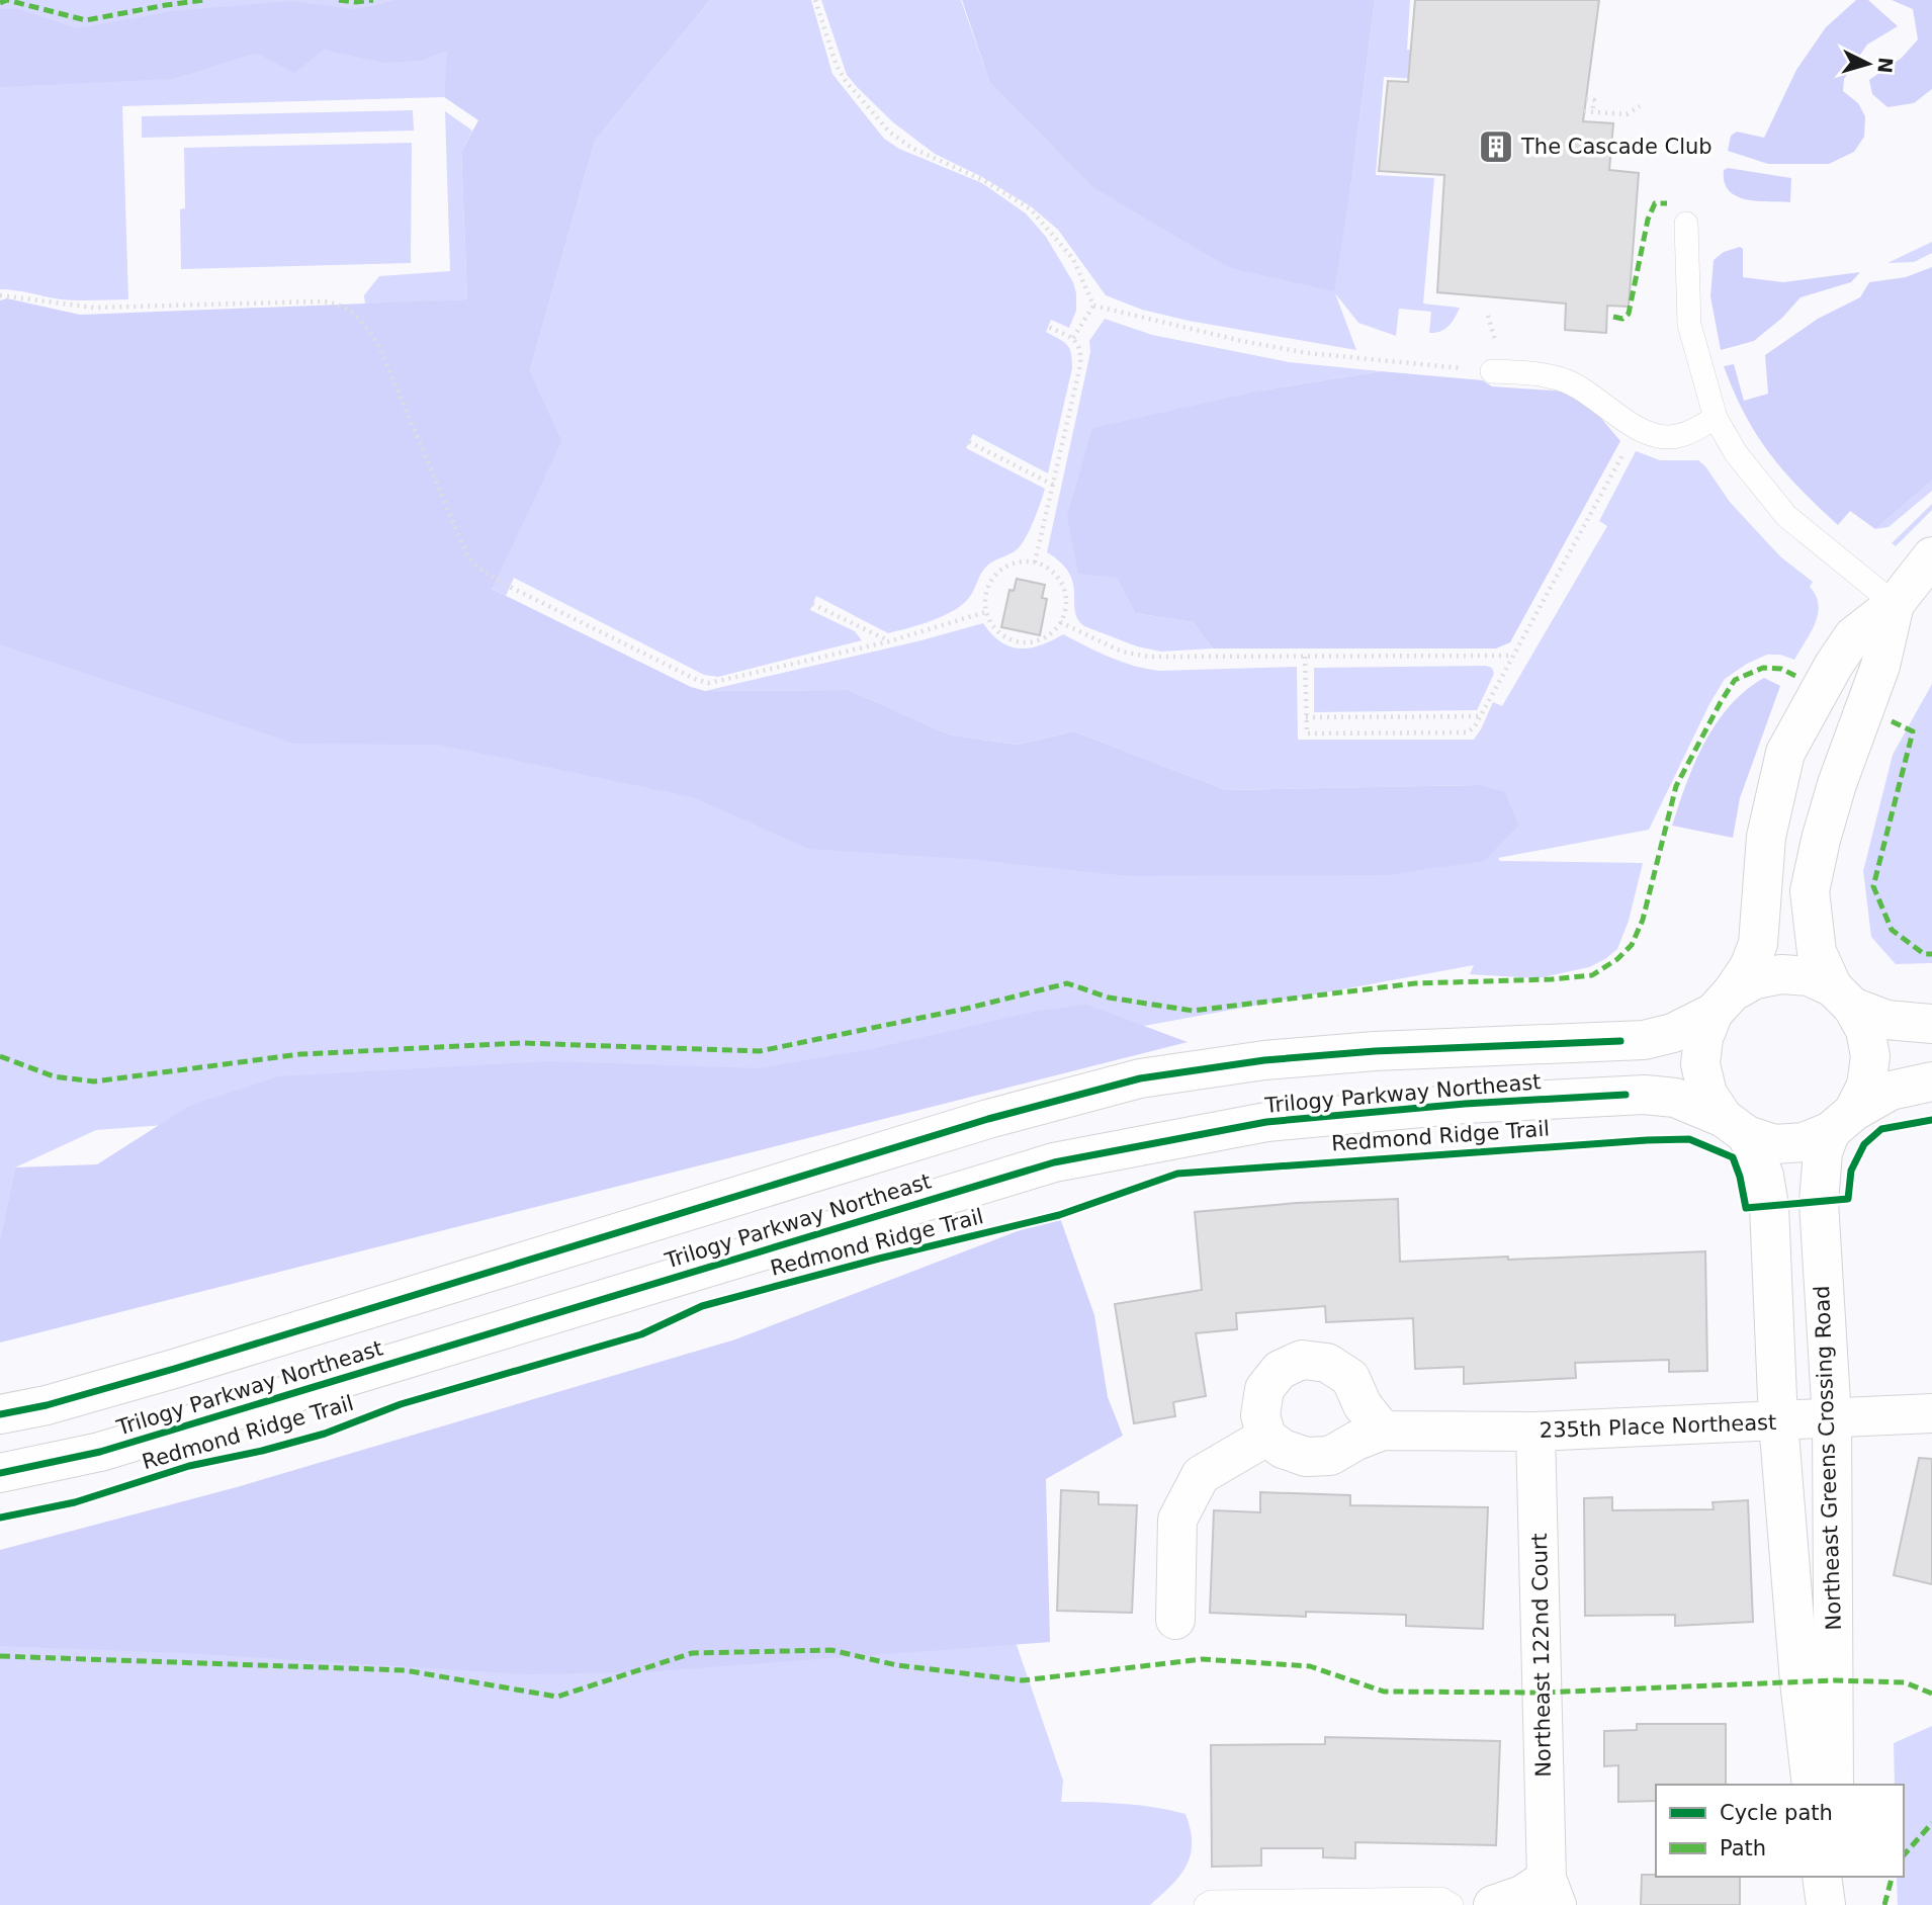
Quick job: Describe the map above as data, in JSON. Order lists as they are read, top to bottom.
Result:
{
  "streets": {
    "street": [
      "Trilogy Parkway Northeast",
      "235th Place Northeast",
      "Northeast Greens Crossing Road",
      "Northeast 122nd Court"
    ],
    "cycle path": ["Redmond Ridge Trail"]
  },
  "crossings": [
    ["Trilogy Parkway Northeast", "Northeast Greens Crossing Road"],
    ["235th Place Northeast", "Northeast Greens Crossing Road"],
    ["235th Place Northeast", "Northeast 122nd Court"]
  ],
  "places": {
    "building": ["The Cascade Club"]
  },
  "legend": ["Cycle path", "Path"],
  "north": "right"
}
